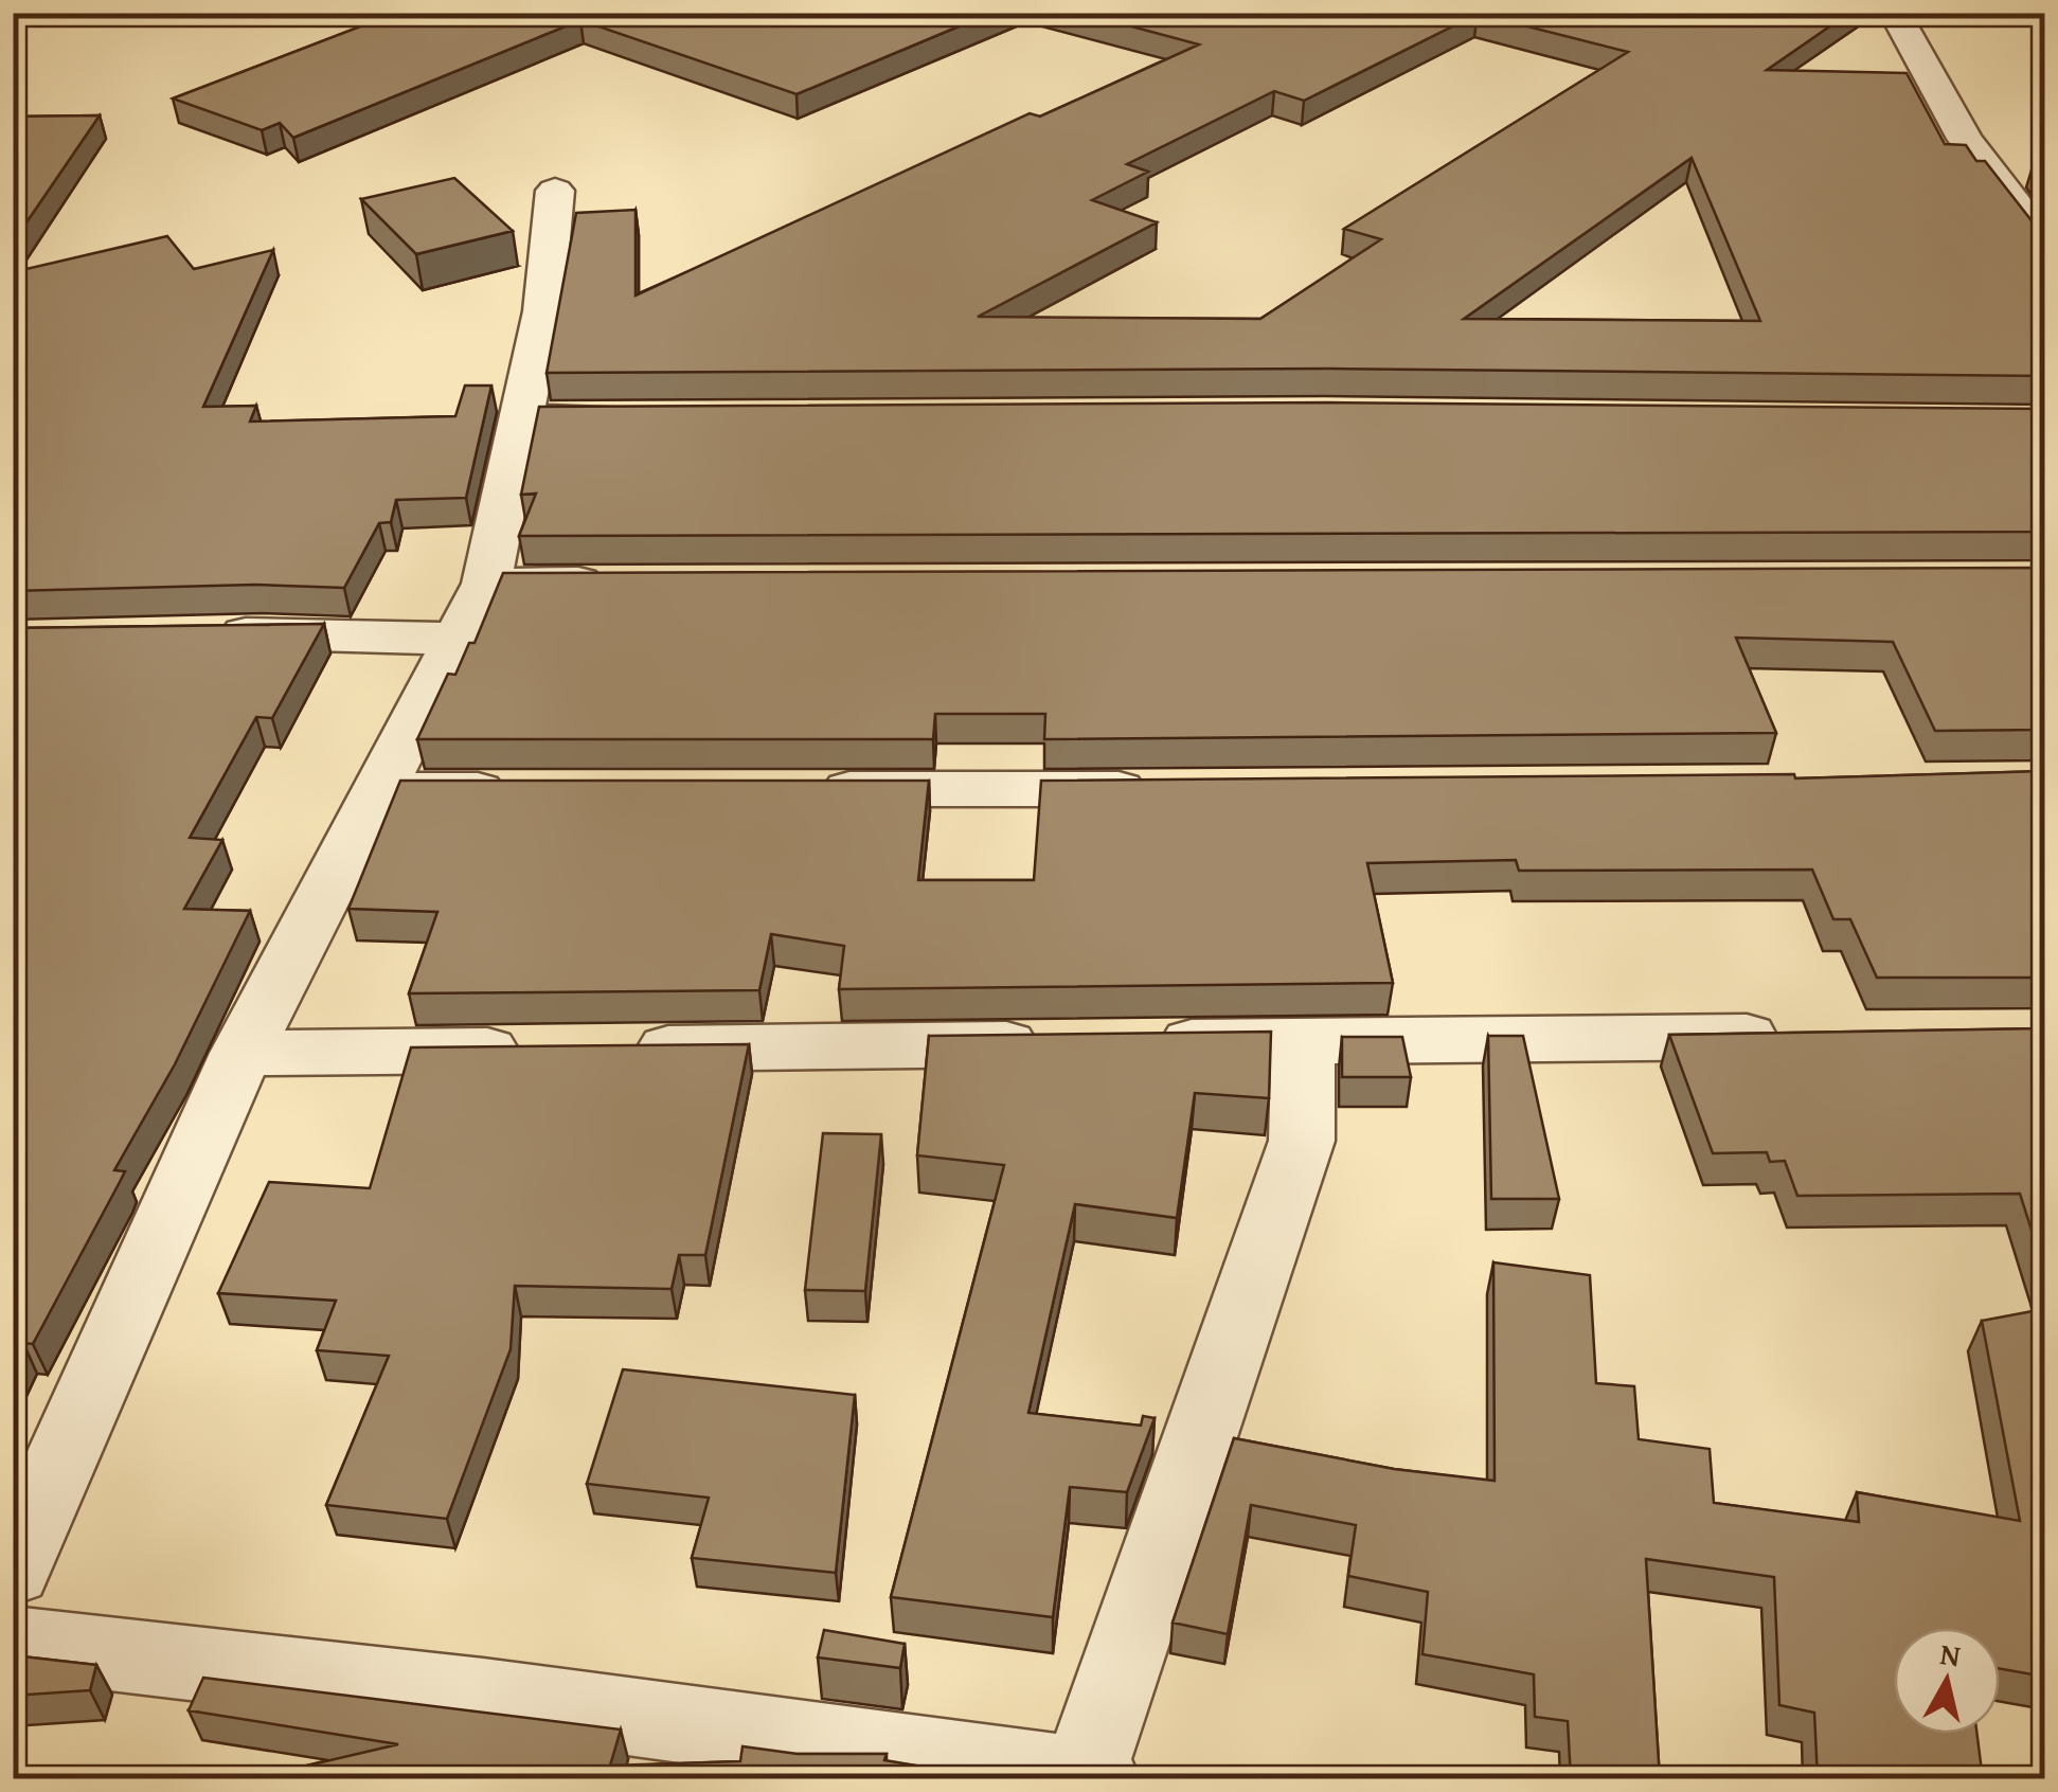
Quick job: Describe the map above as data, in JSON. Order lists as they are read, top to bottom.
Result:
{
  "north": "top"
}
